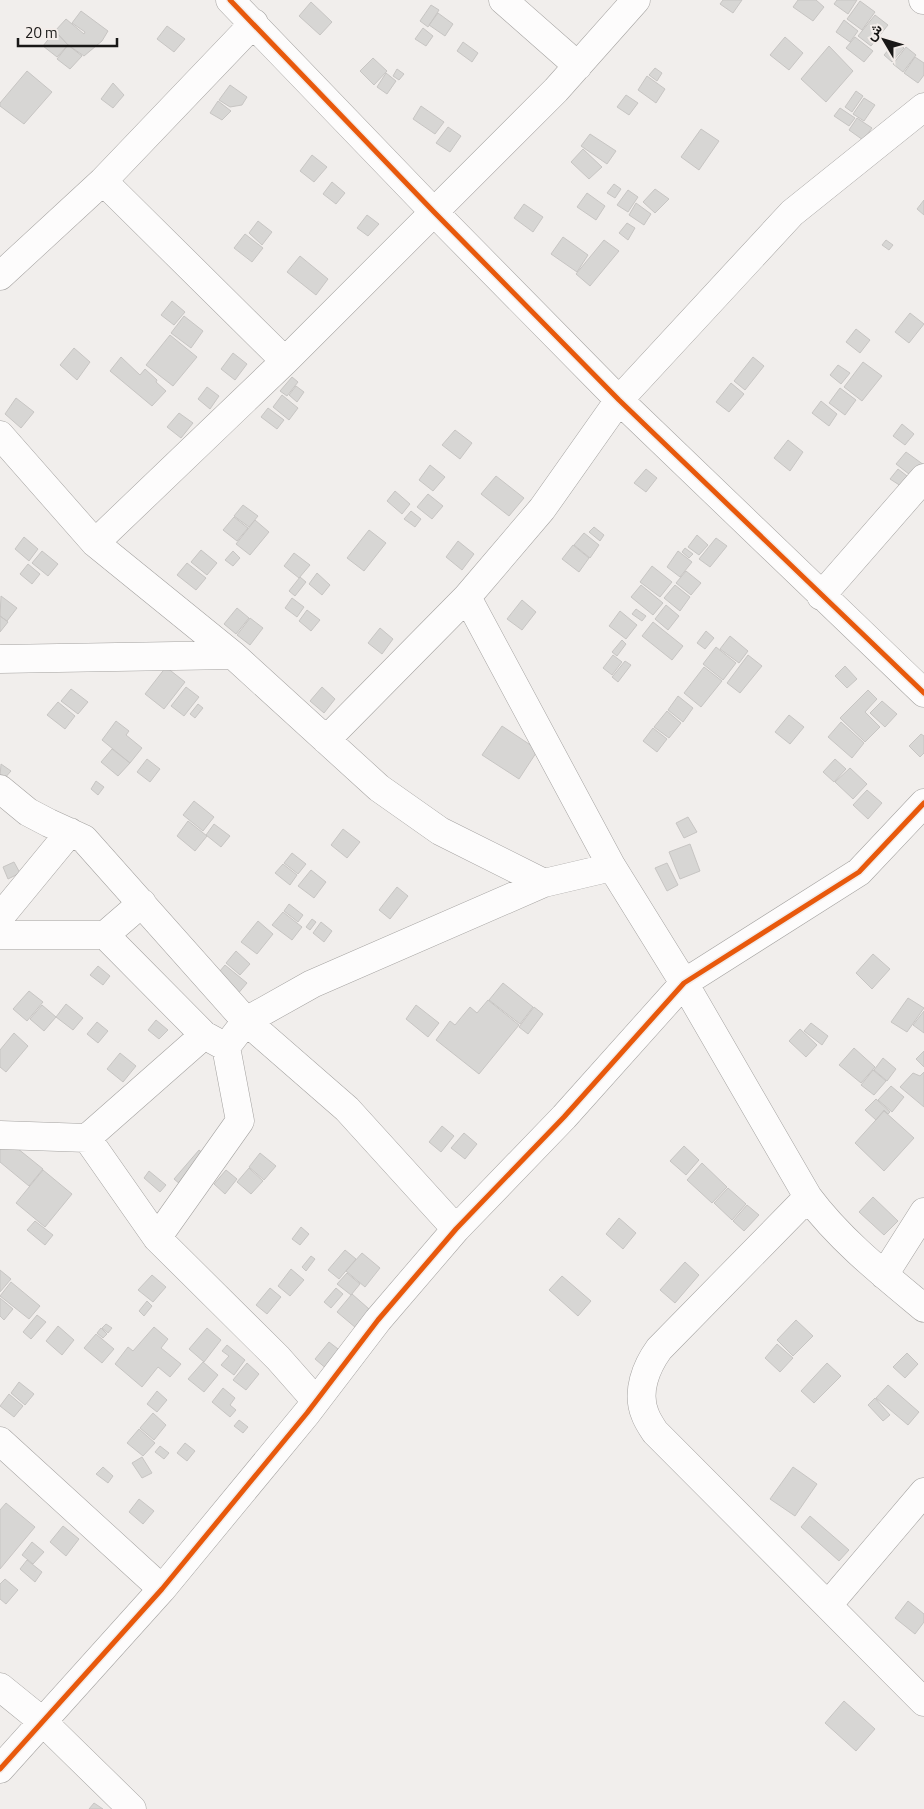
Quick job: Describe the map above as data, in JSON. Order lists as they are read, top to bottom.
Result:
{
  "scale_bar": "20 m",
  "north": "top left"
}
